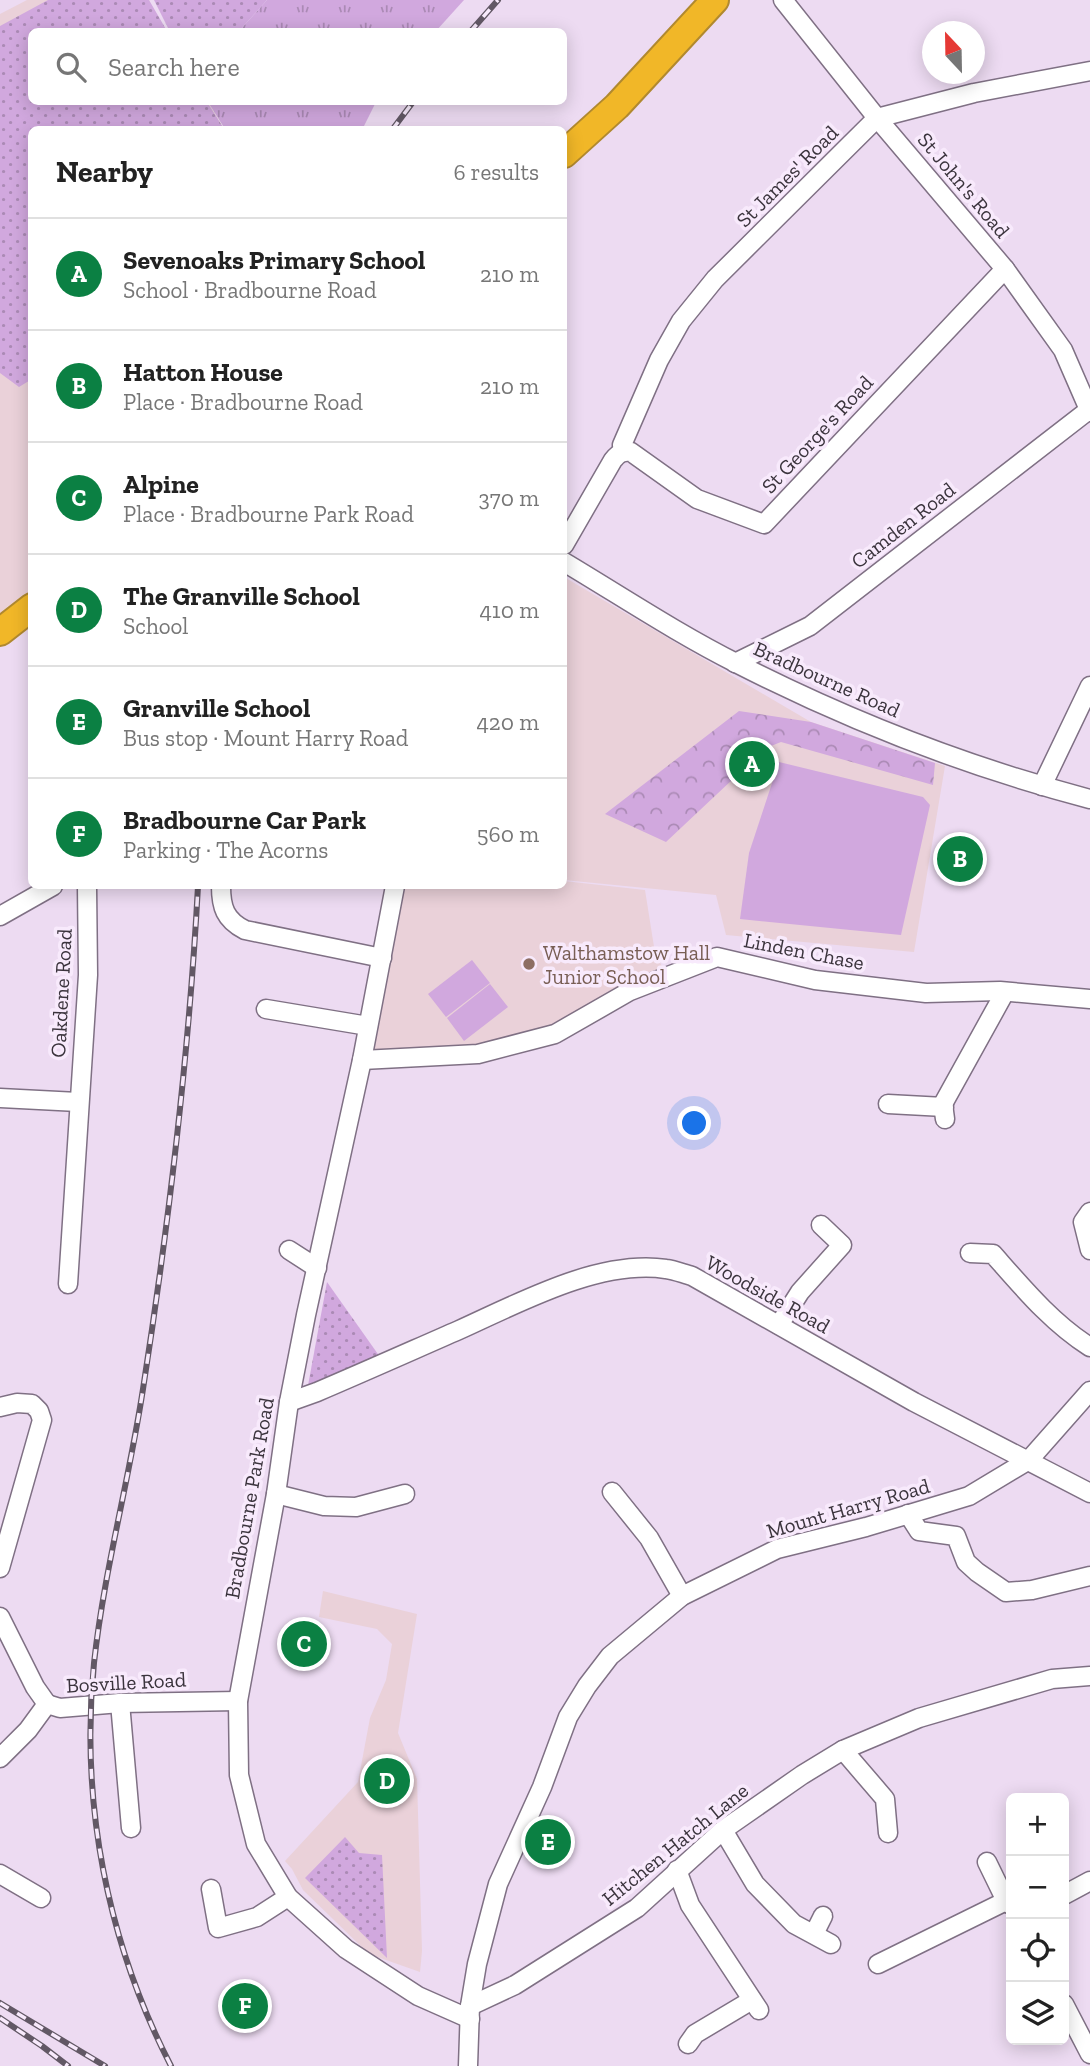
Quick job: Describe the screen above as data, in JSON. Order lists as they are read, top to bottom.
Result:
{
  "streets": {
    "street": [
      "St James' Road",
      "St John's Road",
      "St George's Road",
      "Camden Road",
      "Bradbourne Road",
      "Linden Chase",
      "Oakdene Road",
      "Woodside Road",
      "Bradbourne Park Road",
      "Mount Harry Road",
      "Bosville Road",
      "Hitchen Hatch Lane"
    ]
  },
  "crossings": [
    ["St James' Road", "St John's Road"],
    ["St James' Road", "St George's Road"],
    ["St John's Road", "St George's Road"],
    ["St John's Road", "Camden Road"],
    ["Camden Road", "Bradbourne Road"],
    ["Linden Chase", "Bradbourne Park Road"],
    ["Woodside Road", "Bradbourne Park Road"],
    ["Woodside Road", "Mount Harry Road"],
    ["Bradbourne Park Road", "Mount Harry Road"],
    ["Bradbourne Park Road", "Bosville Road"],
    ["Bradbourne Park Road", "Hitchen Hatch Lane"],
    ["Mount Harry Road", "Hitchen Hatch Lane"]
  ],
  "places": ["Walthamstow Hall Junior School"],
  "north": "top",
  "page": {
    "search": "Search here",
    "heading": ["Nearby", "6 results"],
    "list": [
      {
        "mark": "A",
        "name": "Sevenoaks Primary School",
        "note": "School · Bradbourne Road",
        "value": "210 m"
      },
      {
        "mark": "B",
        "name": "Hatton House",
        "note": "Place · Bradbourne Road",
        "value": "210 m"
      },
      {
        "mark": "C",
        "name": "Alpine",
        "note": "Place · Bradbourne Park Road",
        "value": "370 m"
      },
      {
        "mark": "D",
        "name": "The Granville School",
        "note": "School",
        "value": "410 m"
      },
      {
        "mark": "E",
        "name": "Granville School",
        "note": "Bus stop · Mount Harry Road",
        "value": "420 m"
      },
      {
        "mark": "F",
        "name": "Bradbourne Car Park",
        "note": "Parking · The Acorns",
        "value": "560 m"
      }
    ],
    "pins": [
      "A",
      "B",
      "C",
      "D",
      "E",
      "F"
    ],
    "map_buttons": ["+", "−"]
  }
}
